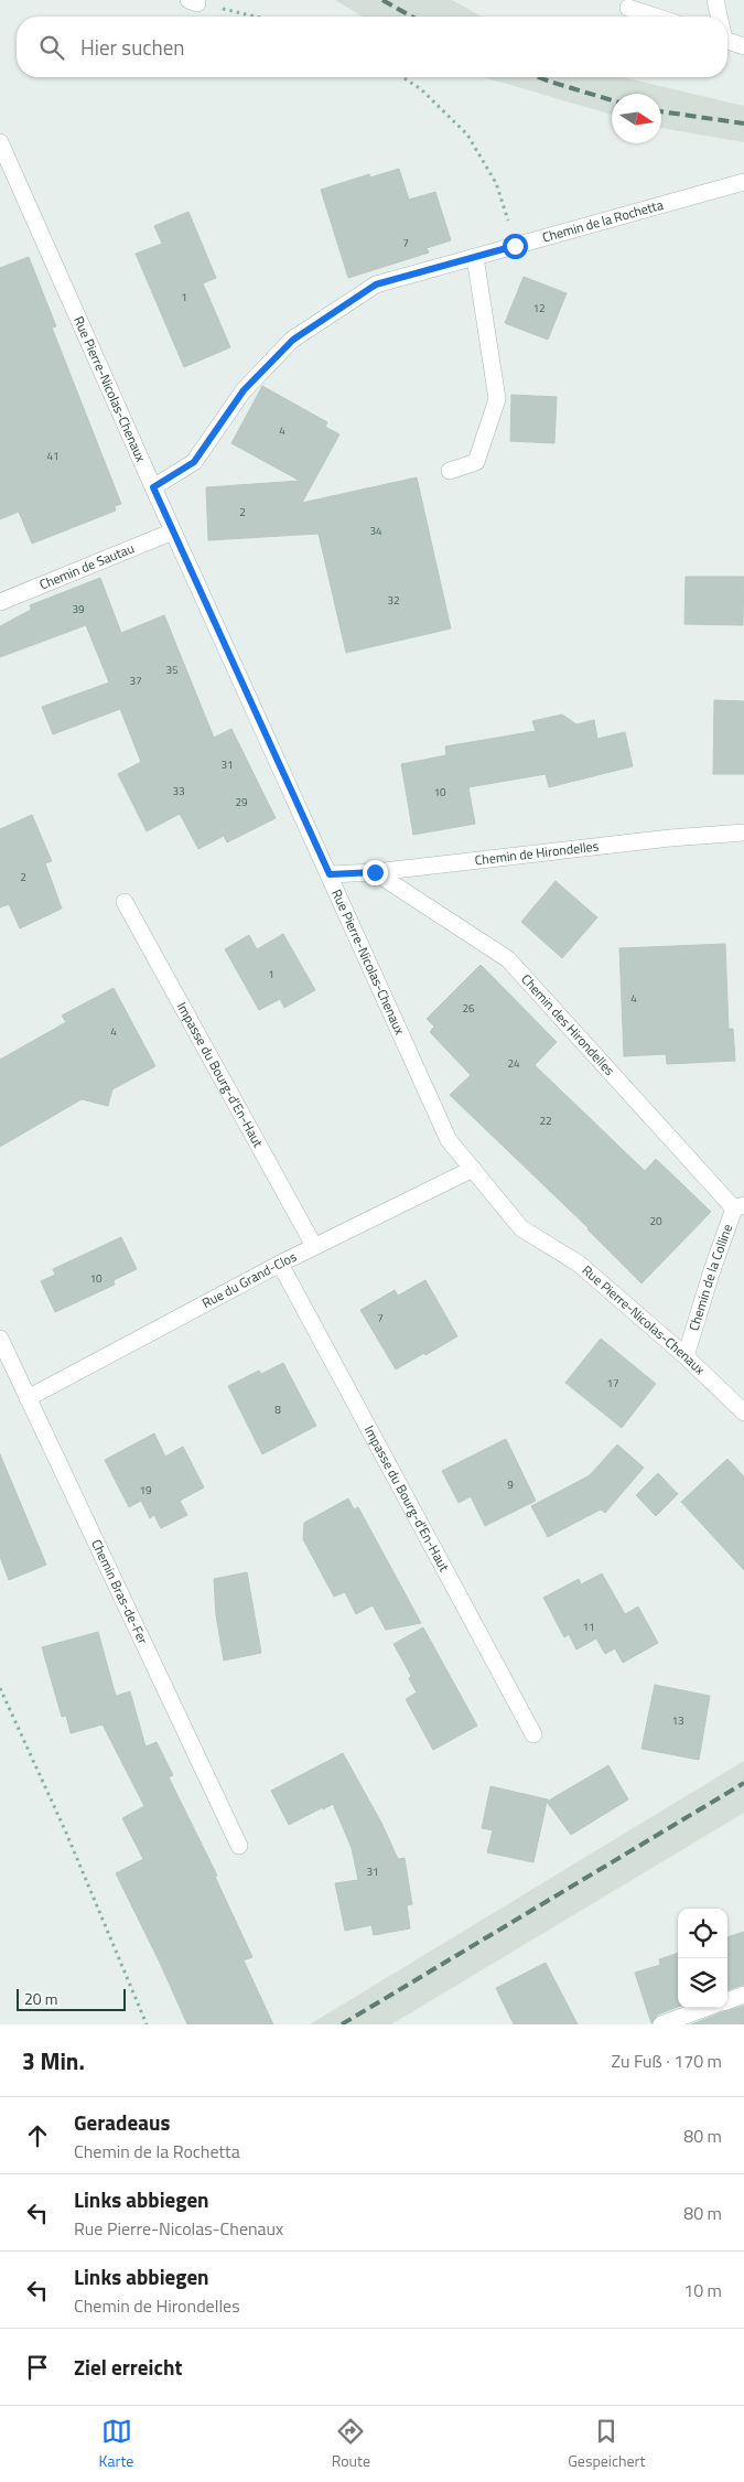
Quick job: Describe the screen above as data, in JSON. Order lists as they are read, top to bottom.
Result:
{
  "streets": {
    "street": [
      "Chemin de la Rochetta",
      "Rue Pierre-Nicolas-Chenaux",
      "Chemin de Sautau",
      "Chemin de Hirondelles",
      "Chemin des Hirondelles",
      "Impasse du Bourg-d'En-Haut",
      "Chemin de la Colline",
      "Rue du Grand-Clos",
      "Chemin Bras-de-Fer"
    ]
  },
  "crossings": [
    ["Chemin de la Rochetta", "Rue Pierre-Nicolas-Chenaux"],
    ["Rue Pierre-Nicolas-Chenaux", "Chemin de Sautau"],
    ["Rue Pierre-Nicolas-Chenaux", "Chemin de Hirondelles"],
    ["Rue Pierre-Nicolas-Chenaux", "Chemin de la Colline"],
    ["Rue Pierre-Nicolas-Chenaux", "Rue du Grand-Clos"],
    ["Chemin de Hirondelles", "Chemin des Hirondelles"],
    ["Chemin des Hirondelles", "Chemin de la Colline"],
    ["Impasse du Bourg-d'En-Haut", "Rue du Grand-Clos"],
    ["Rue du Grand-Clos", "Chemin Bras-de-Fer"]
  ],
  "house_numbers": [
    "7",
    "1",
    "12",
    "4",
    "41",
    "2",
    "34",
    "32",
    "39",
    "35",
    "37",
    "31",
    "33",
    "10",
    "29",
    "2",
    "1",
    "4",
    "26",
    "4",
    "24",
    "22",
    "20",
    "10",
    "7",
    "17",
    "8",
    "9",
    "19",
    "11",
    "13",
    "31"
  ],
  "scale_bar": "20 m",
  "north": "right",
  "page": {
    "search": "Hier suchen",
    "scale": "20 m",
    "heading": ["3 Min.", "Zu Fuß · 170 m"],
    "list": [
      ["Geradeaus", "Chemin de la Rochetta", "80 m"],
      ["Links abbiegen", "Rue Pierre-Nicolas-Chenaux", "80 m"],
      ["Links abbiegen", "Chemin de Hirondelles", "10 m"],
      "Ziel erreicht"
    ],
    "nav": ["Karte", "Route", "Gespeichert"]
  }
}
